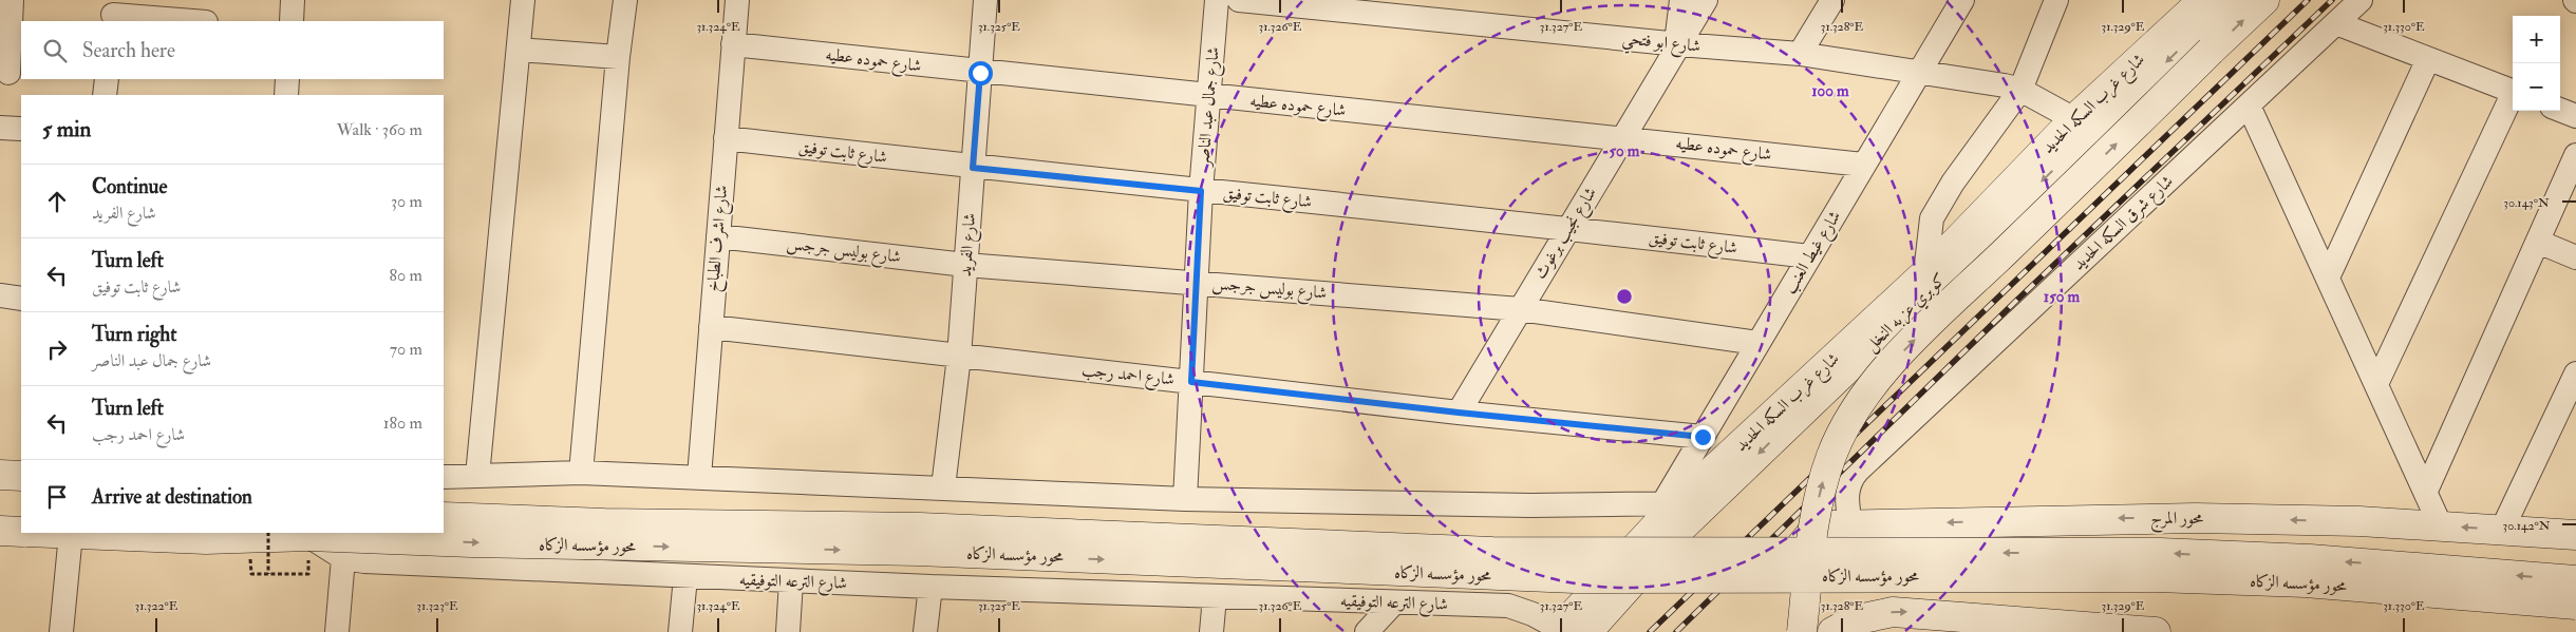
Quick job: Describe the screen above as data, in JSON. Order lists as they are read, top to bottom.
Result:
{
  "streets": {
    "main road": [
      "شارع غرب السكه الحديد",
      "كوبري عزبه النخل",
      "محور المرج",
      "محور مؤسسه الزكاه"
    ],
    "street": [
      "شارع ابو فتحي",
      "شارع حموده عطيه",
      "شارع جمال عبد الناصر",
      "شارع ثابت توفيق",
      "شارع شرق السكه الحديد",
      "شارع نجيب برغوث",
      "شارع اشرف الطباخ",
      "شارع الفريد",
      "شارع بوليس جرجس",
      "شارع غيط العنب",
      "شارع احمد رجب",
      "شارع الترعه التوفيقيه"
    ]
  },
  "crossings": [
    ["شارع ابو فتحي", "شارع غرب السكه الحديد"],
    ["شارع ابو فتحي", "شارع نجيب برغوث"],
    ["شارع ابو فتحي", "شارع غيط العنب"],
    ["شارع حموده عطيه", "شارع جمال عبد الناصر"],
    ["شارع حموده عطيه", "شارع نجيب برغوث"],
    ["شارع حموده عطيه", "شارع اشرف الطباخ"],
    ["شارع حموده عطيه", "شارع الفريد"],
    ["شارع حموده عطيه", "شارع غيط العنب"],
    ["شارع غرب السكه الحديد", "شارع غيط العنب"],
    ["شارع غرب السكه الحديد", "كوبري عزبه النخل"],
    ["شارع غرب السكه الحديد", "شارع الترعه التوفيقيه"],
    ["شارع جمال عبد الناصر", "شارع ثابت توفيق"],
    ["شارع جمال عبد الناصر", "شارع بوليس جرجس"],
    ["شارع جمال عبد الناصر", "شارع احمد رجب"],
    ["شارع ثابت توفيق", "شارع نجيب برغوث"],
    ["شارع ثابت توفيق", "شارع اشرف الطباخ"],
    ["شارع ثابت توفيق", "شارع الفريد"],
    ["شارع ثابت توفيق", "شارع غيط العنب"],
    ["شارع شرق السكه الحديد", "محور المرج"],
    ["شارع نجيب برغوث", "شارع بوليس جرجس"],
    ["شارع نجيب برغوث", "شارع احمد رجب"],
    ["شارع اشرف الطباخ", "شارع بوليس جرجس"],
    ["شارع اشرف الطباخ", "شارع احمد رجب"],
    ["شارع الفريد", "شارع بوليس جرجس"],
    ["شارع الفريد", "شارع احمد رجب"],
    ["شارع بوليس جرجس", "شارع غيط العنب"],
    ["شارع غيط العنب", "شارع احمد رجب"],
    ["كوبري عزبه النخل", "شارع الترعه التوفيقيه"],
    ["محور مؤسسه الزكاه", "شارع الترعه التوفيقيه"]
  ],
  "page": {
    "map_buttons": ["+", "−"],
    "search": "Search here",
    "heading": ["5 min", "Walk · 360 m"],
    "list": [
      ["Continue", "شارع الفريد", "30 m"],
      ["Turn left", "شارع ثابت توفيق", "80 m"],
      ["Turn right", "شارع جمال عبد الناصر", "70 m"],
      ["Turn left", "شارع احمد رجب", "180 m"],
      "Arrive at destination"
    ]
  },
  "coordinates": [
    "31.324°E",
    "31.325°E",
    "31.326°E",
    "31.327°E",
    "31.328°E",
    "31.329°E",
    "31.330°E",
    "30.143°N",
    "30.142°N",
    "31.322°E",
    "31.323°E"
  ],
  "rings": ["100 m", "50 m", "150 m"]
}
